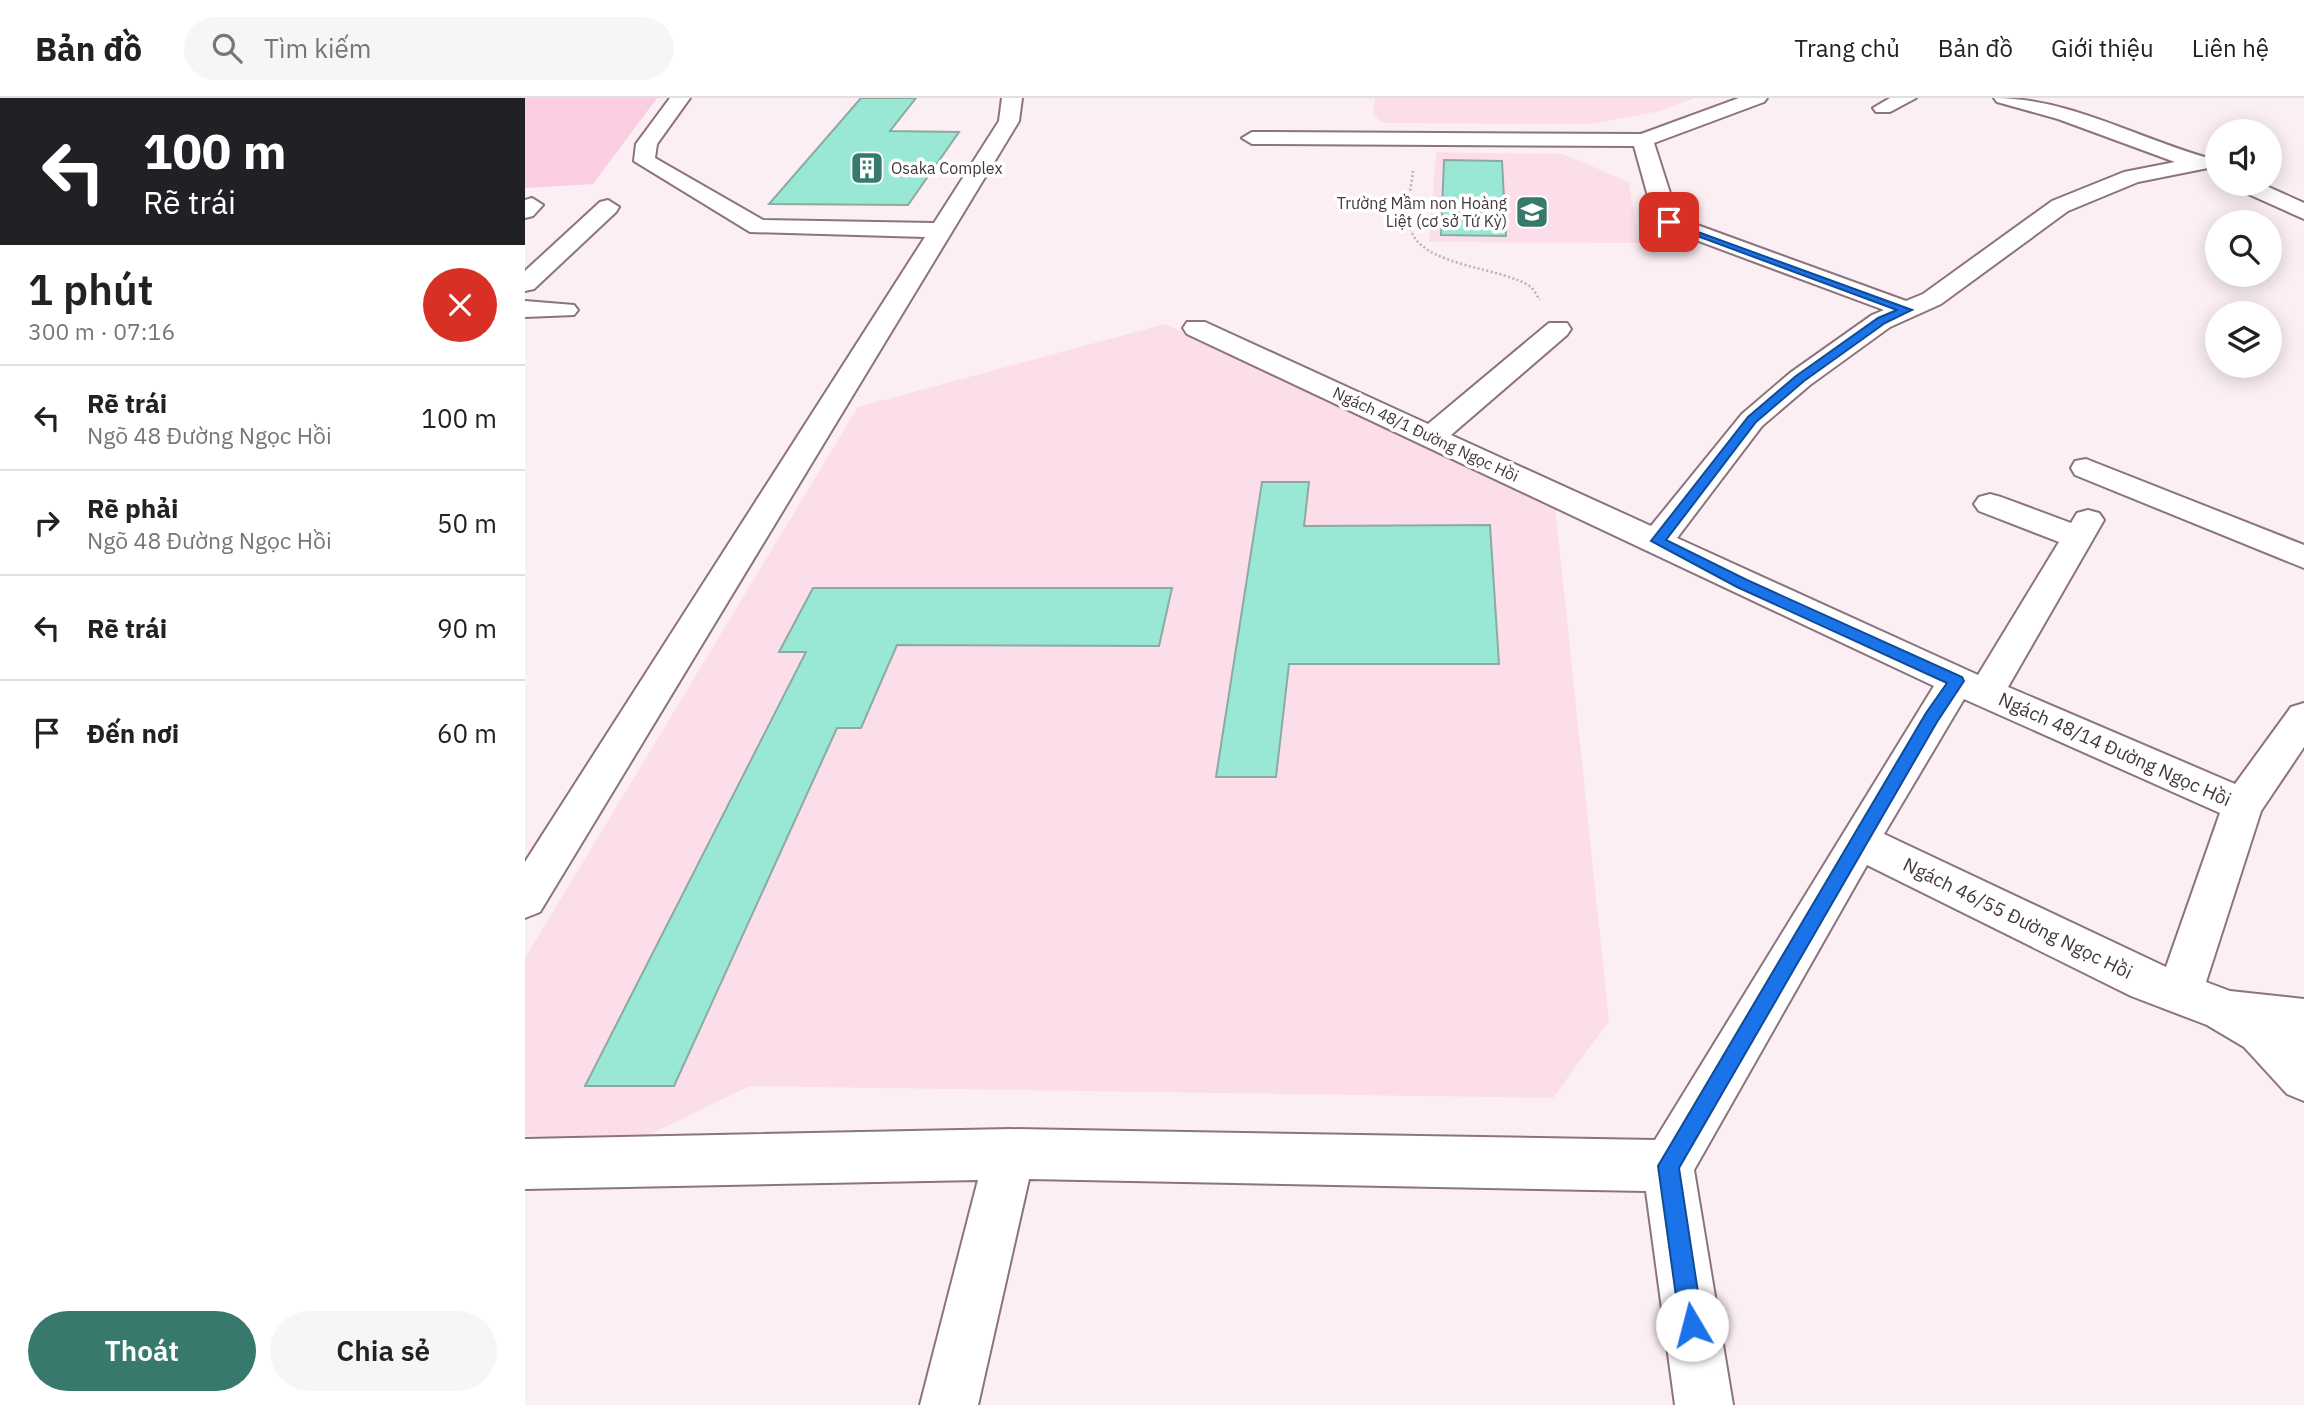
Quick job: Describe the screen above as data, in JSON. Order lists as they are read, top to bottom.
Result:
{
  "streets": {
    "street": ["Ngách 48/1 Đường Ngọc Hồi", "Ngách 48/14 Đường Ngọc Hồi", "Ngách 46/55 Đường Ngọc Hồi"]
  },
  "crossings": [
    ["Ngách 48/1 Đường Ngọc Hồi", "Ngách 48/14 Đường Ngọc Hồi"]
  ],
  "places": {
    "building": ["Osaka Complex"],
    "school or university": ["Trường Mầm non Hoàng Liệt (cơ sở Tứ Kỳ)"]
  },
  "page": {
    "header": "Bản đồ",
    "search": "Tìm kiếm",
    "nav": [
      "Trang chủ",
      "Bản đồ",
      "Giới thiệu",
      "Liên hệ"
    ],
    "turn": ["100 m", "Rẽ trái"],
    "heading": ["1 phút", "300 m · 07:16"],
    "list": [
      {
        "name": "Rẽ trái",
        "note": "Ngõ 48 Đường Ngọc Hồi",
        "value": "100 m"
      },
      {
        "name": "Rẽ phải",
        "note": "Ngõ 48 Đường Ngọc Hồi",
        "value": "50 m"
      },
      {
        "name": "Rẽ trái",
        "value": "90 m"
      },
      {
        "name": "Đến nơi",
        "value": "60 m"
      }
    ],
    "buttons": ["Thoát", "Chia sẻ"]
  }
}
